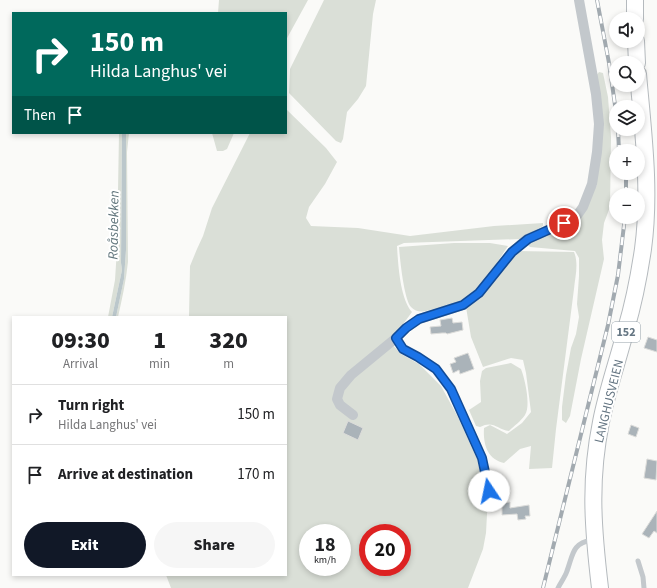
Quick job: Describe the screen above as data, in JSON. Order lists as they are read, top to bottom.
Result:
{
  "streets": {
    "main road": ["152", "LANGHUSVEIEN"]
  },
  "water": ["Roåsbekken"],
  "page": {
    "map_buttons": ["+", "−"],
    "turn": ["150 m", "Hilda Langhus' vei"],
    "then": "Then",
    "eta": [
      "09:30",
      "Arrival",
      "1",
      "min",
      "320",
      "m"
    ],
    "list": [
      {
        "name": "Turn right",
        "note": "Hilda Langhus' vei",
        "value": "150 m"
      },
      {
        "name": "Arrive at destination",
        "value": "170 m"
      }
    ],
    "buttons": ["Exit", "Share"],
    "speed": "18 km/h",
    "limit": "20"
  }
}
